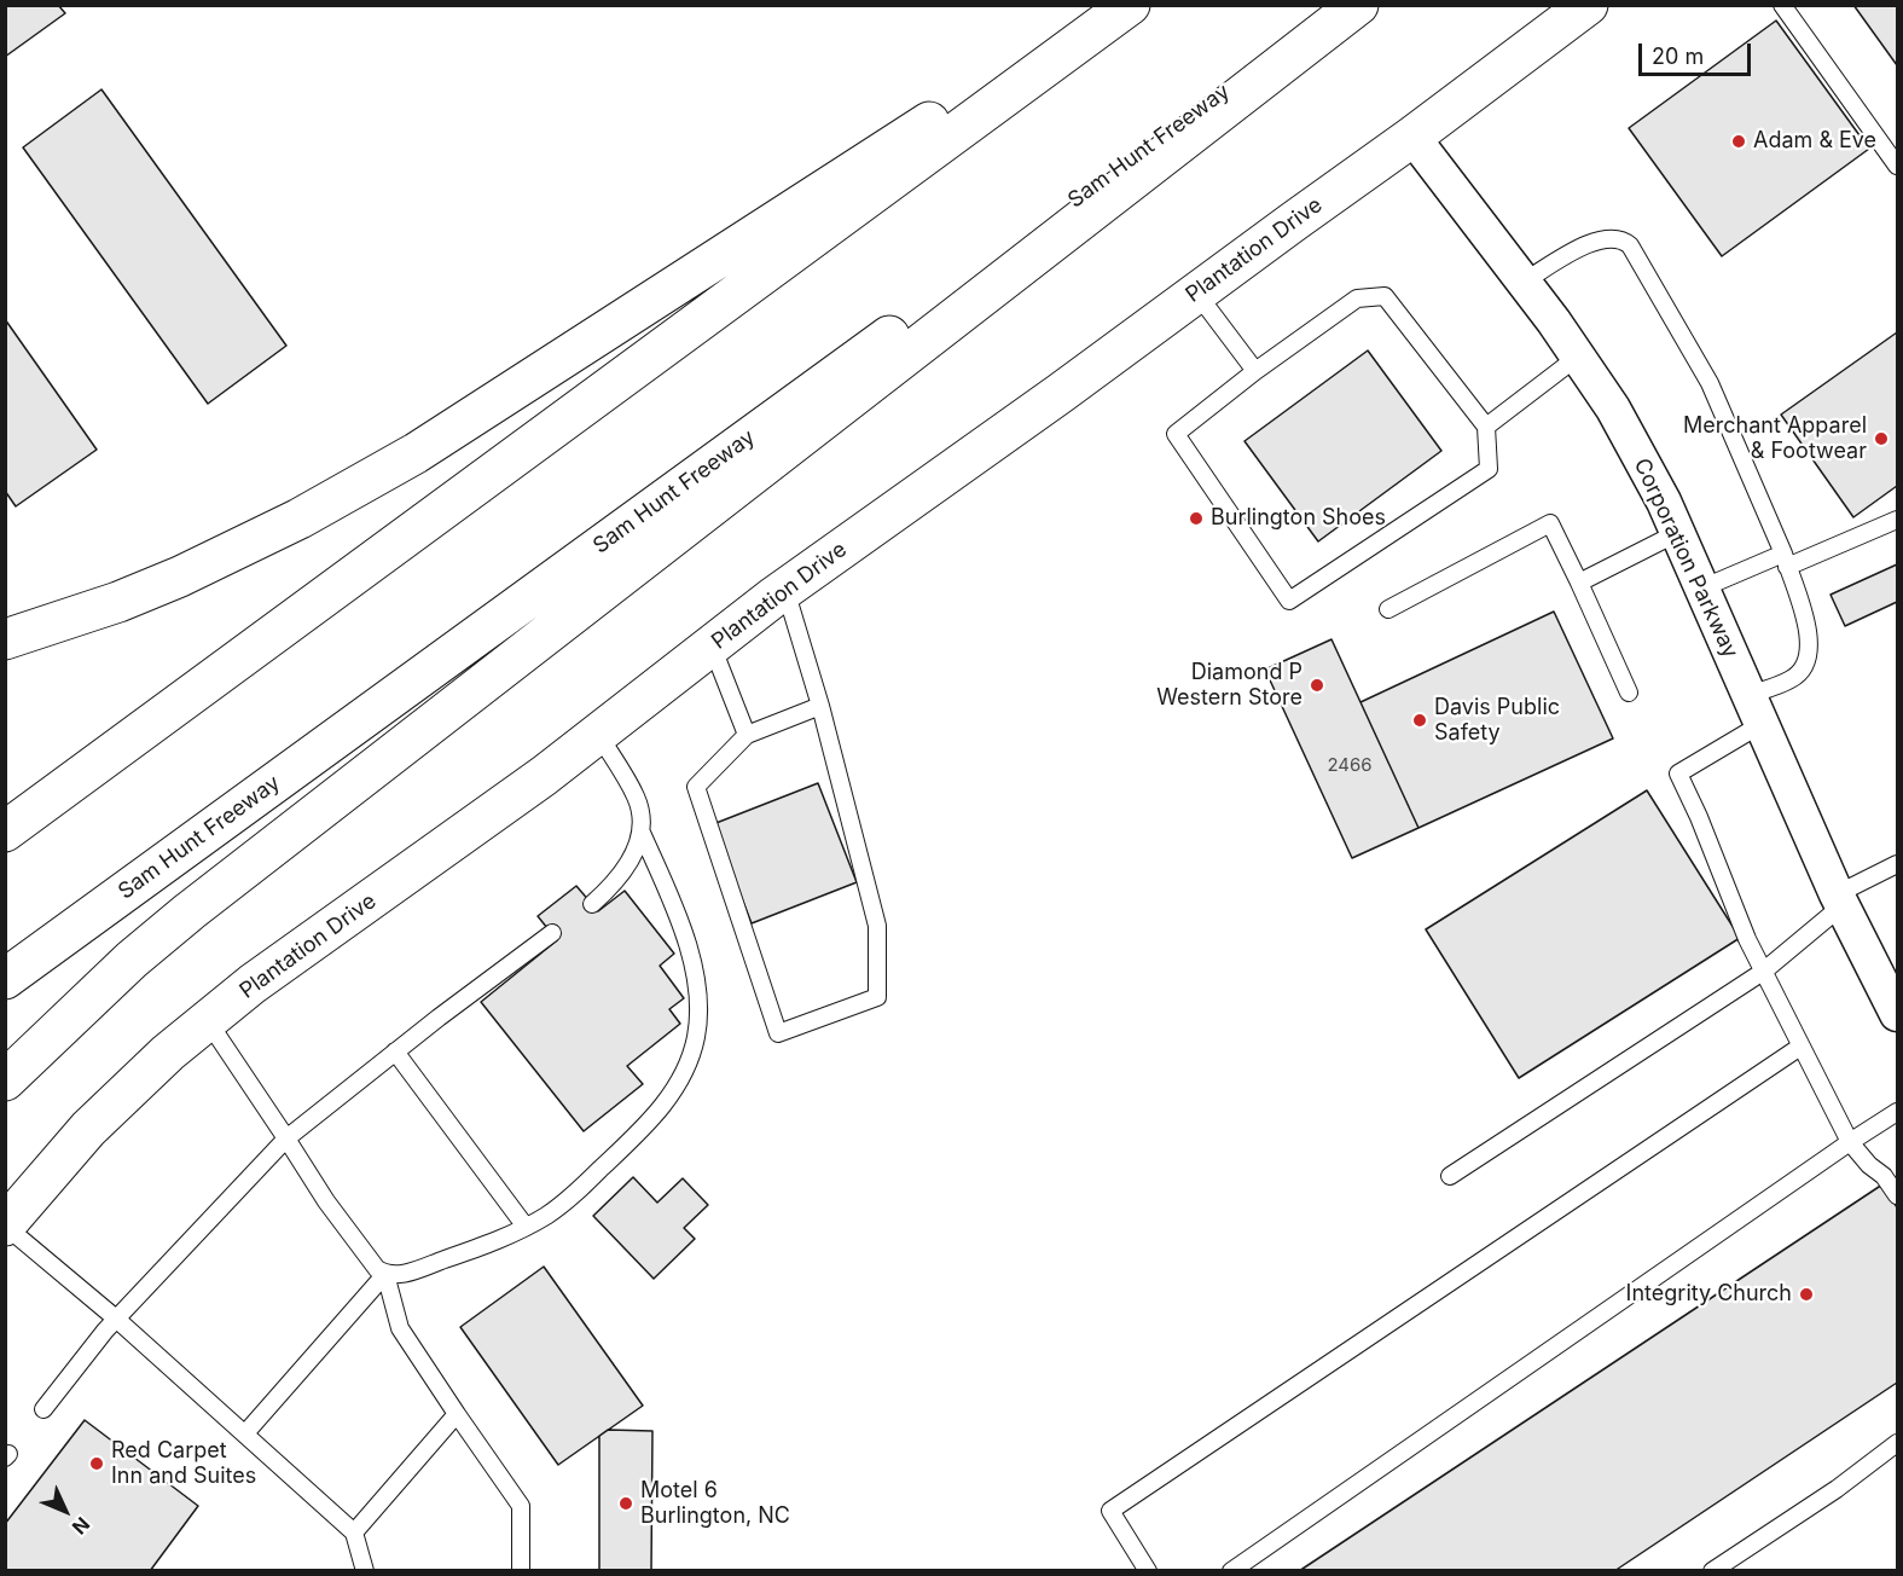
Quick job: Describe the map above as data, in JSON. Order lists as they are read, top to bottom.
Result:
{
  "streets": {
    "main road": ["Sam Hunt Freeway", "Plantation Drive"],
    "street": ["Corporation Parkway"]
  },
  "crossings": [
    ["Plantation Drive", "Corporation Parkway"]
  ],
  "places": [
    "Adam & Eve",
    "Merchant Apparel & Footwear",
    "Burlington Shoes",
    "Diamond P Western Store",
    "Davis Public Safety",
    "Integrity Church",
    "Red Carpet Inn and Suites",
    "Motel 6 Burlington, NC"
  ],
  "house_numbers": ["2466"],
  "scale_bar": "20 m",
  "north": "bottom right"
}
